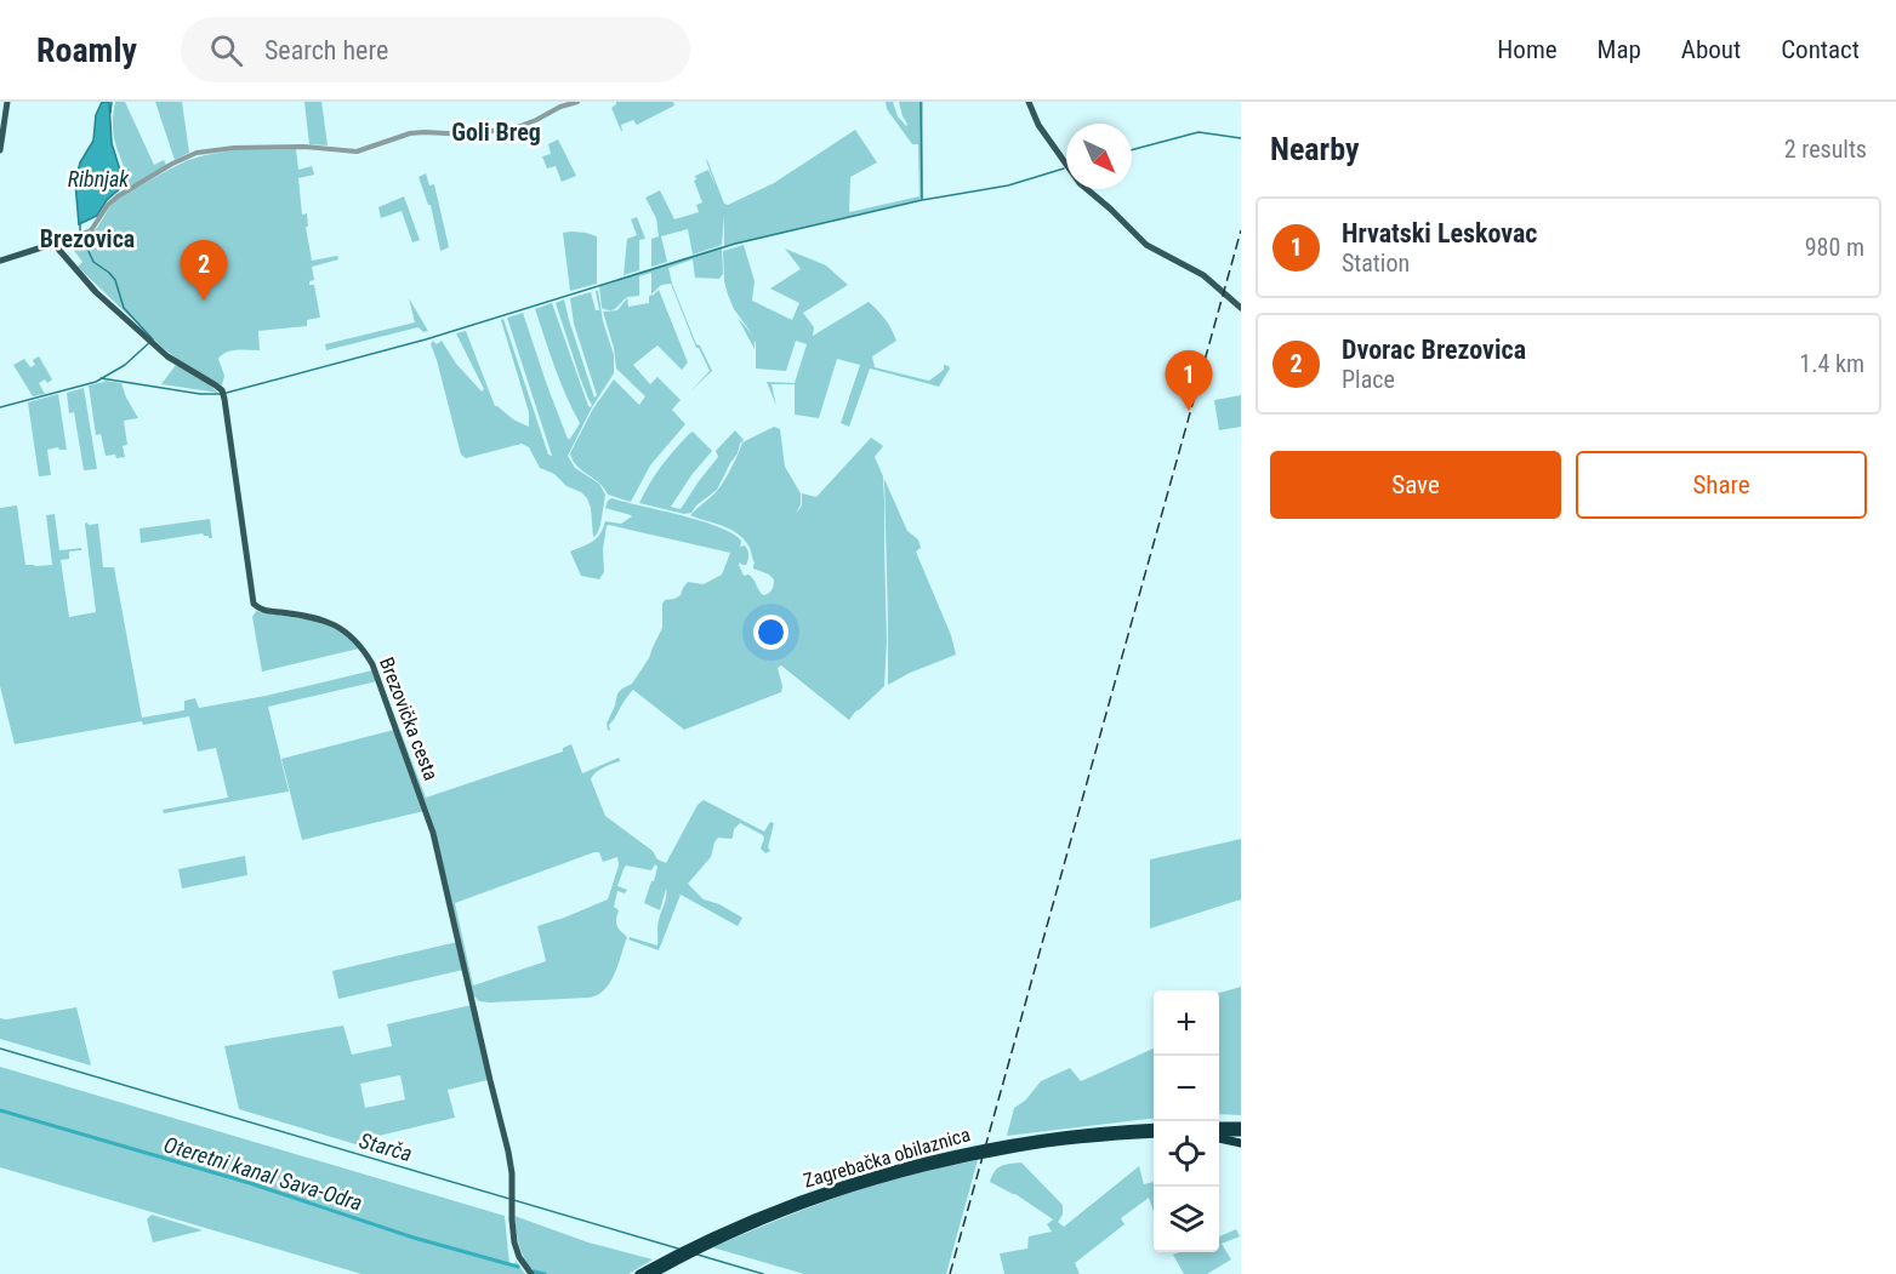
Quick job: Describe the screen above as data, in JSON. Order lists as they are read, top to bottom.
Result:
{
  "streets": {
    "highway": ["Zagrebačka obilaznica"],
    "main road": ["Brezovička cesta"]
  },
  "districts": ["Goli Breg", "Brezovica"],
  "water": ["Ribnjak", "Starča", "Oteretni kanal Sava-Odra"],
  "north": "bottom right",
  "page": {
    "header": "Roamly",
    "search": "Search here",
    "nav": [
      "Home",
      "Map",
      "About",
      "Contact"
    ],
    "heading": ["Nearby", "2 results"],
    "list": [
      {
        "mark": "1",
        "name": "Hrvatski Leskovac",
        "note": "Station",
        "value": "980 m"
      },
      {
        "mark": "2",
        "name": "Dvorac Brezovica",
        "note": "Place",
        "value": "1.4 km"
      }
    ],
    "pins": ["2", "1"],
    "buttons": ["Save", "Share"],
    "map_buttons": ["+", "−"]
  }
}
